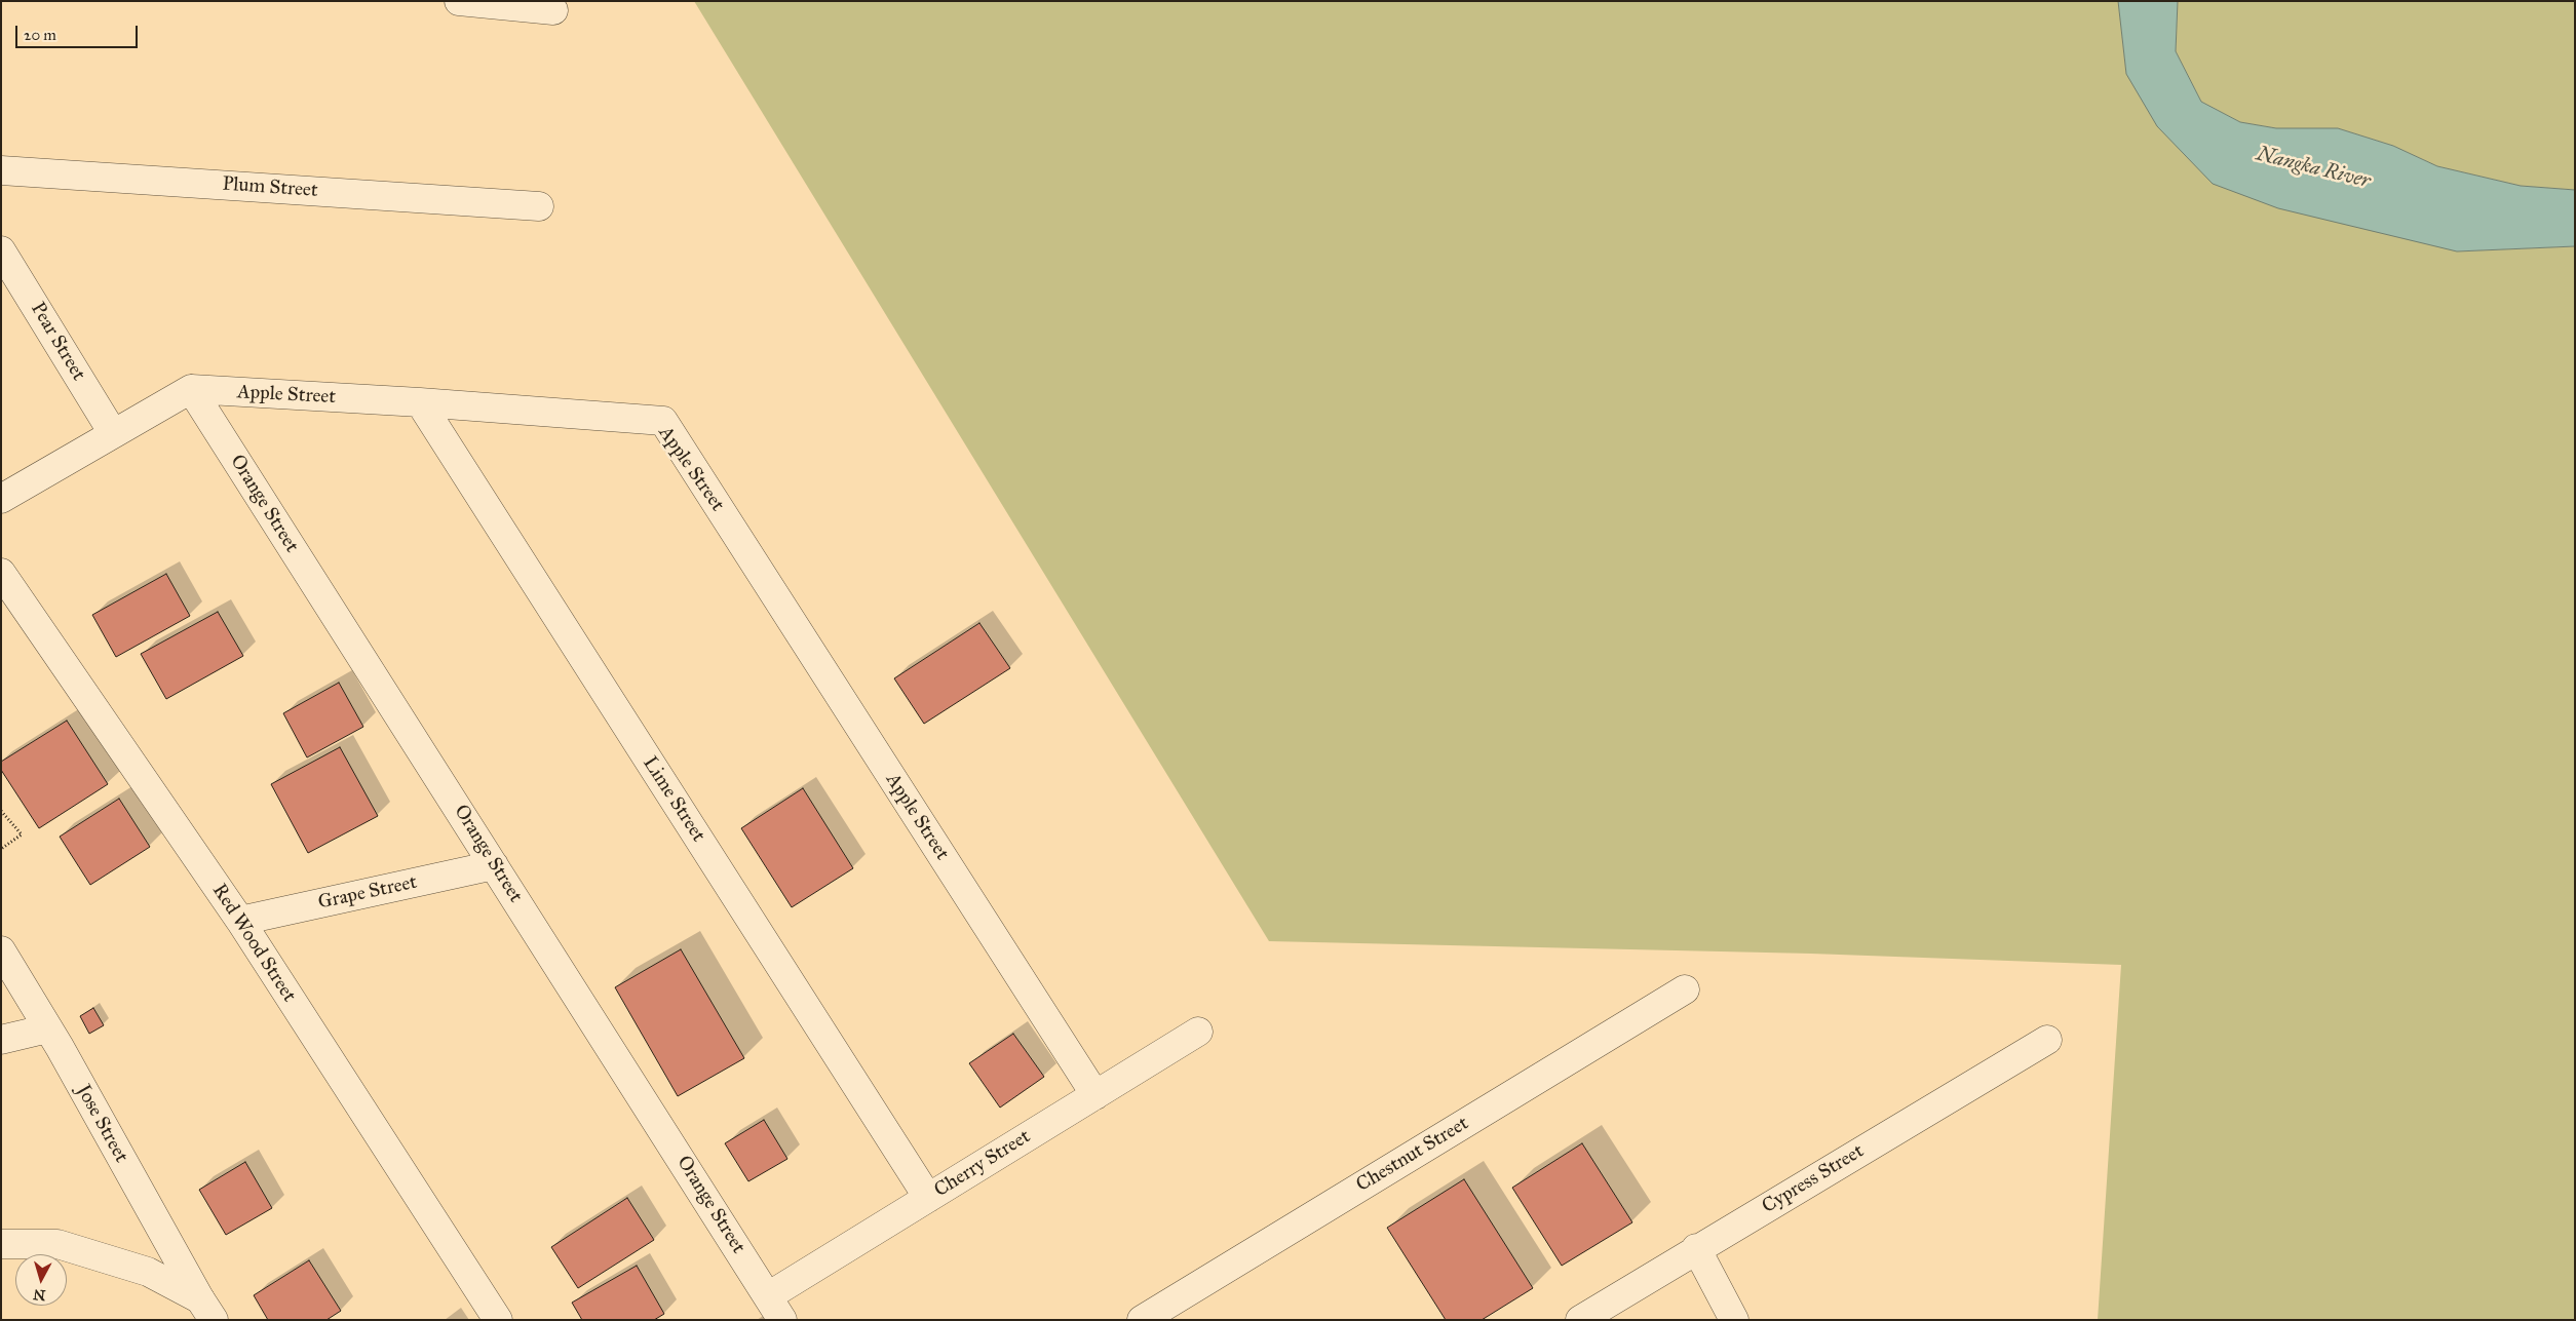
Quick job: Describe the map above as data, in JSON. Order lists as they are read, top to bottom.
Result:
{
  "streets": {
    "street": [
      "Plum Street",
      "Pear Street",
      "Apple Street",
      "Orange Street",
      "Lime Street",
      "Grape Street",
      "Red Wood Street",
      "Jose Street",
      "Chestnut Street",
      "Cherry Street",
      "Cypress Street"
    ]
  },
  "crossings": [
    ["Apple Street", "Orange Street"],
    ["Apple Street", "Lime Street"],
    ["Apple Street", "Cherry Street"],
    ["Orange Street", "Grape Street"],
    ["Orange Street", "Cherry Street"],
    ["Lime Street", "Cherry Street"],
    ["Grape Street", "Red Wood Street"]
  ],
  "water": ["Nangka River"],
  "scale_bar": "20 m",
  "north": "bottom"
}
